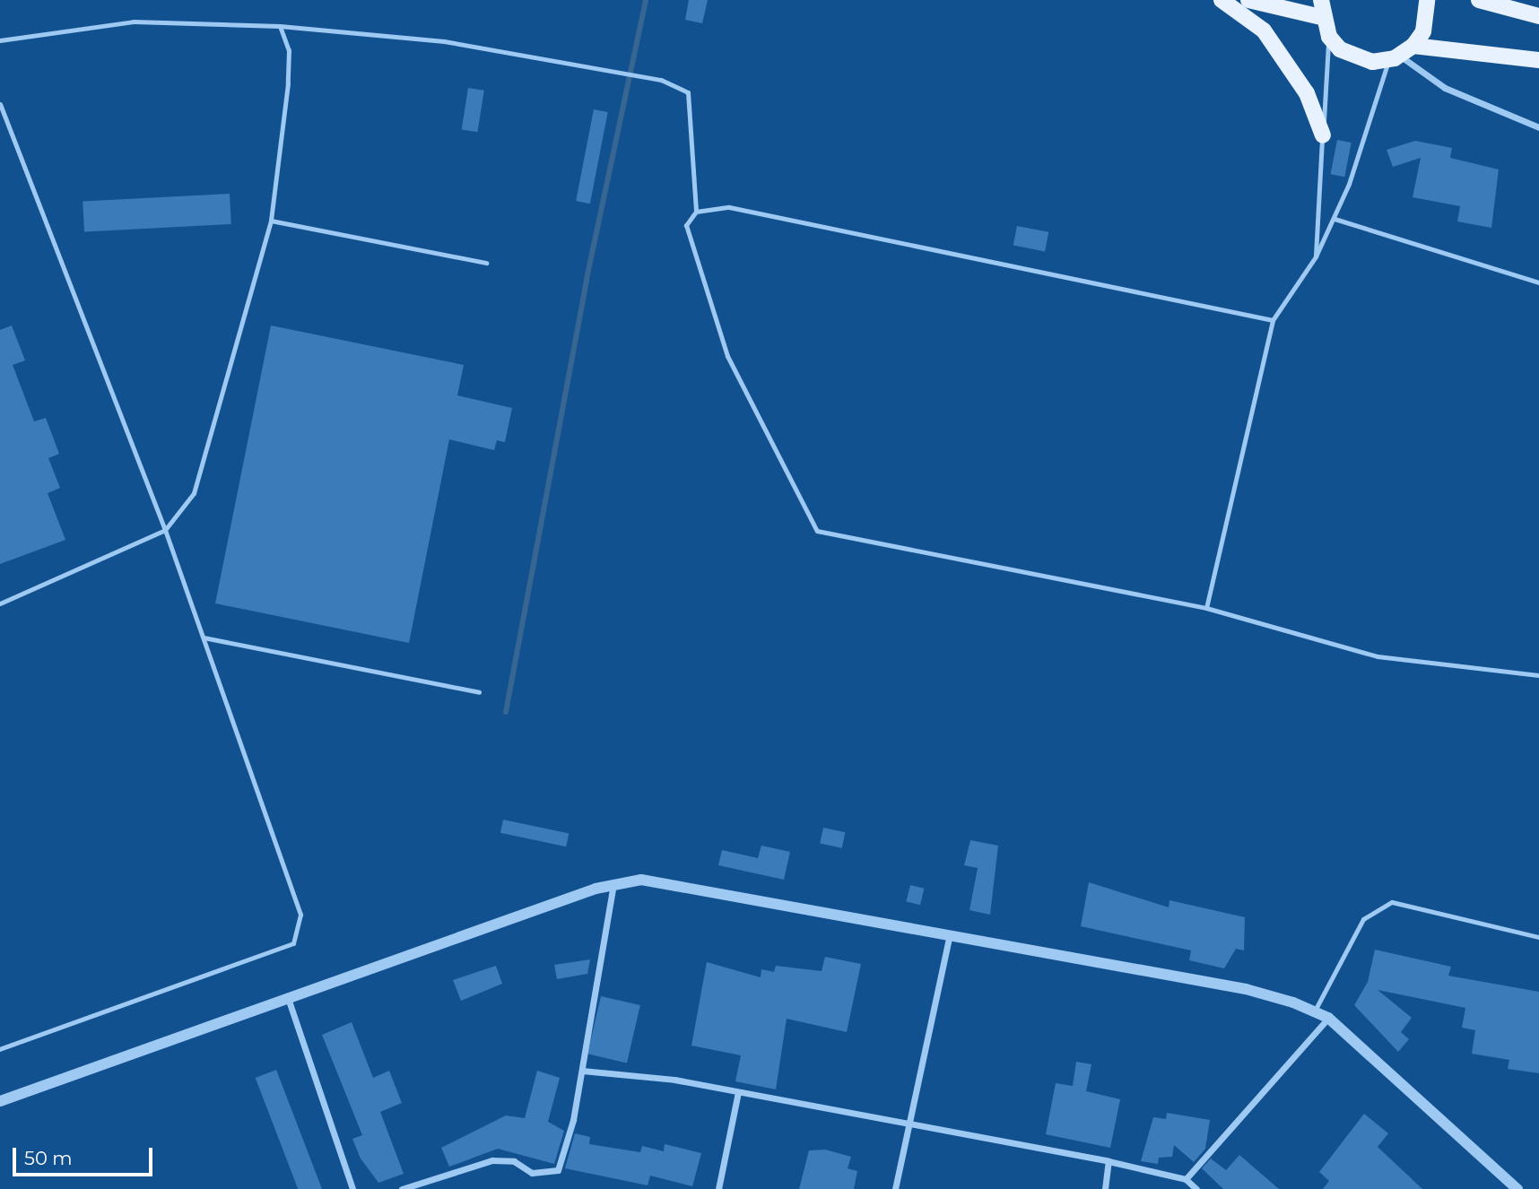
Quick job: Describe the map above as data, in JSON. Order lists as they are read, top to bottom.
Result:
{
  "scale_bar": "50 m"
}
